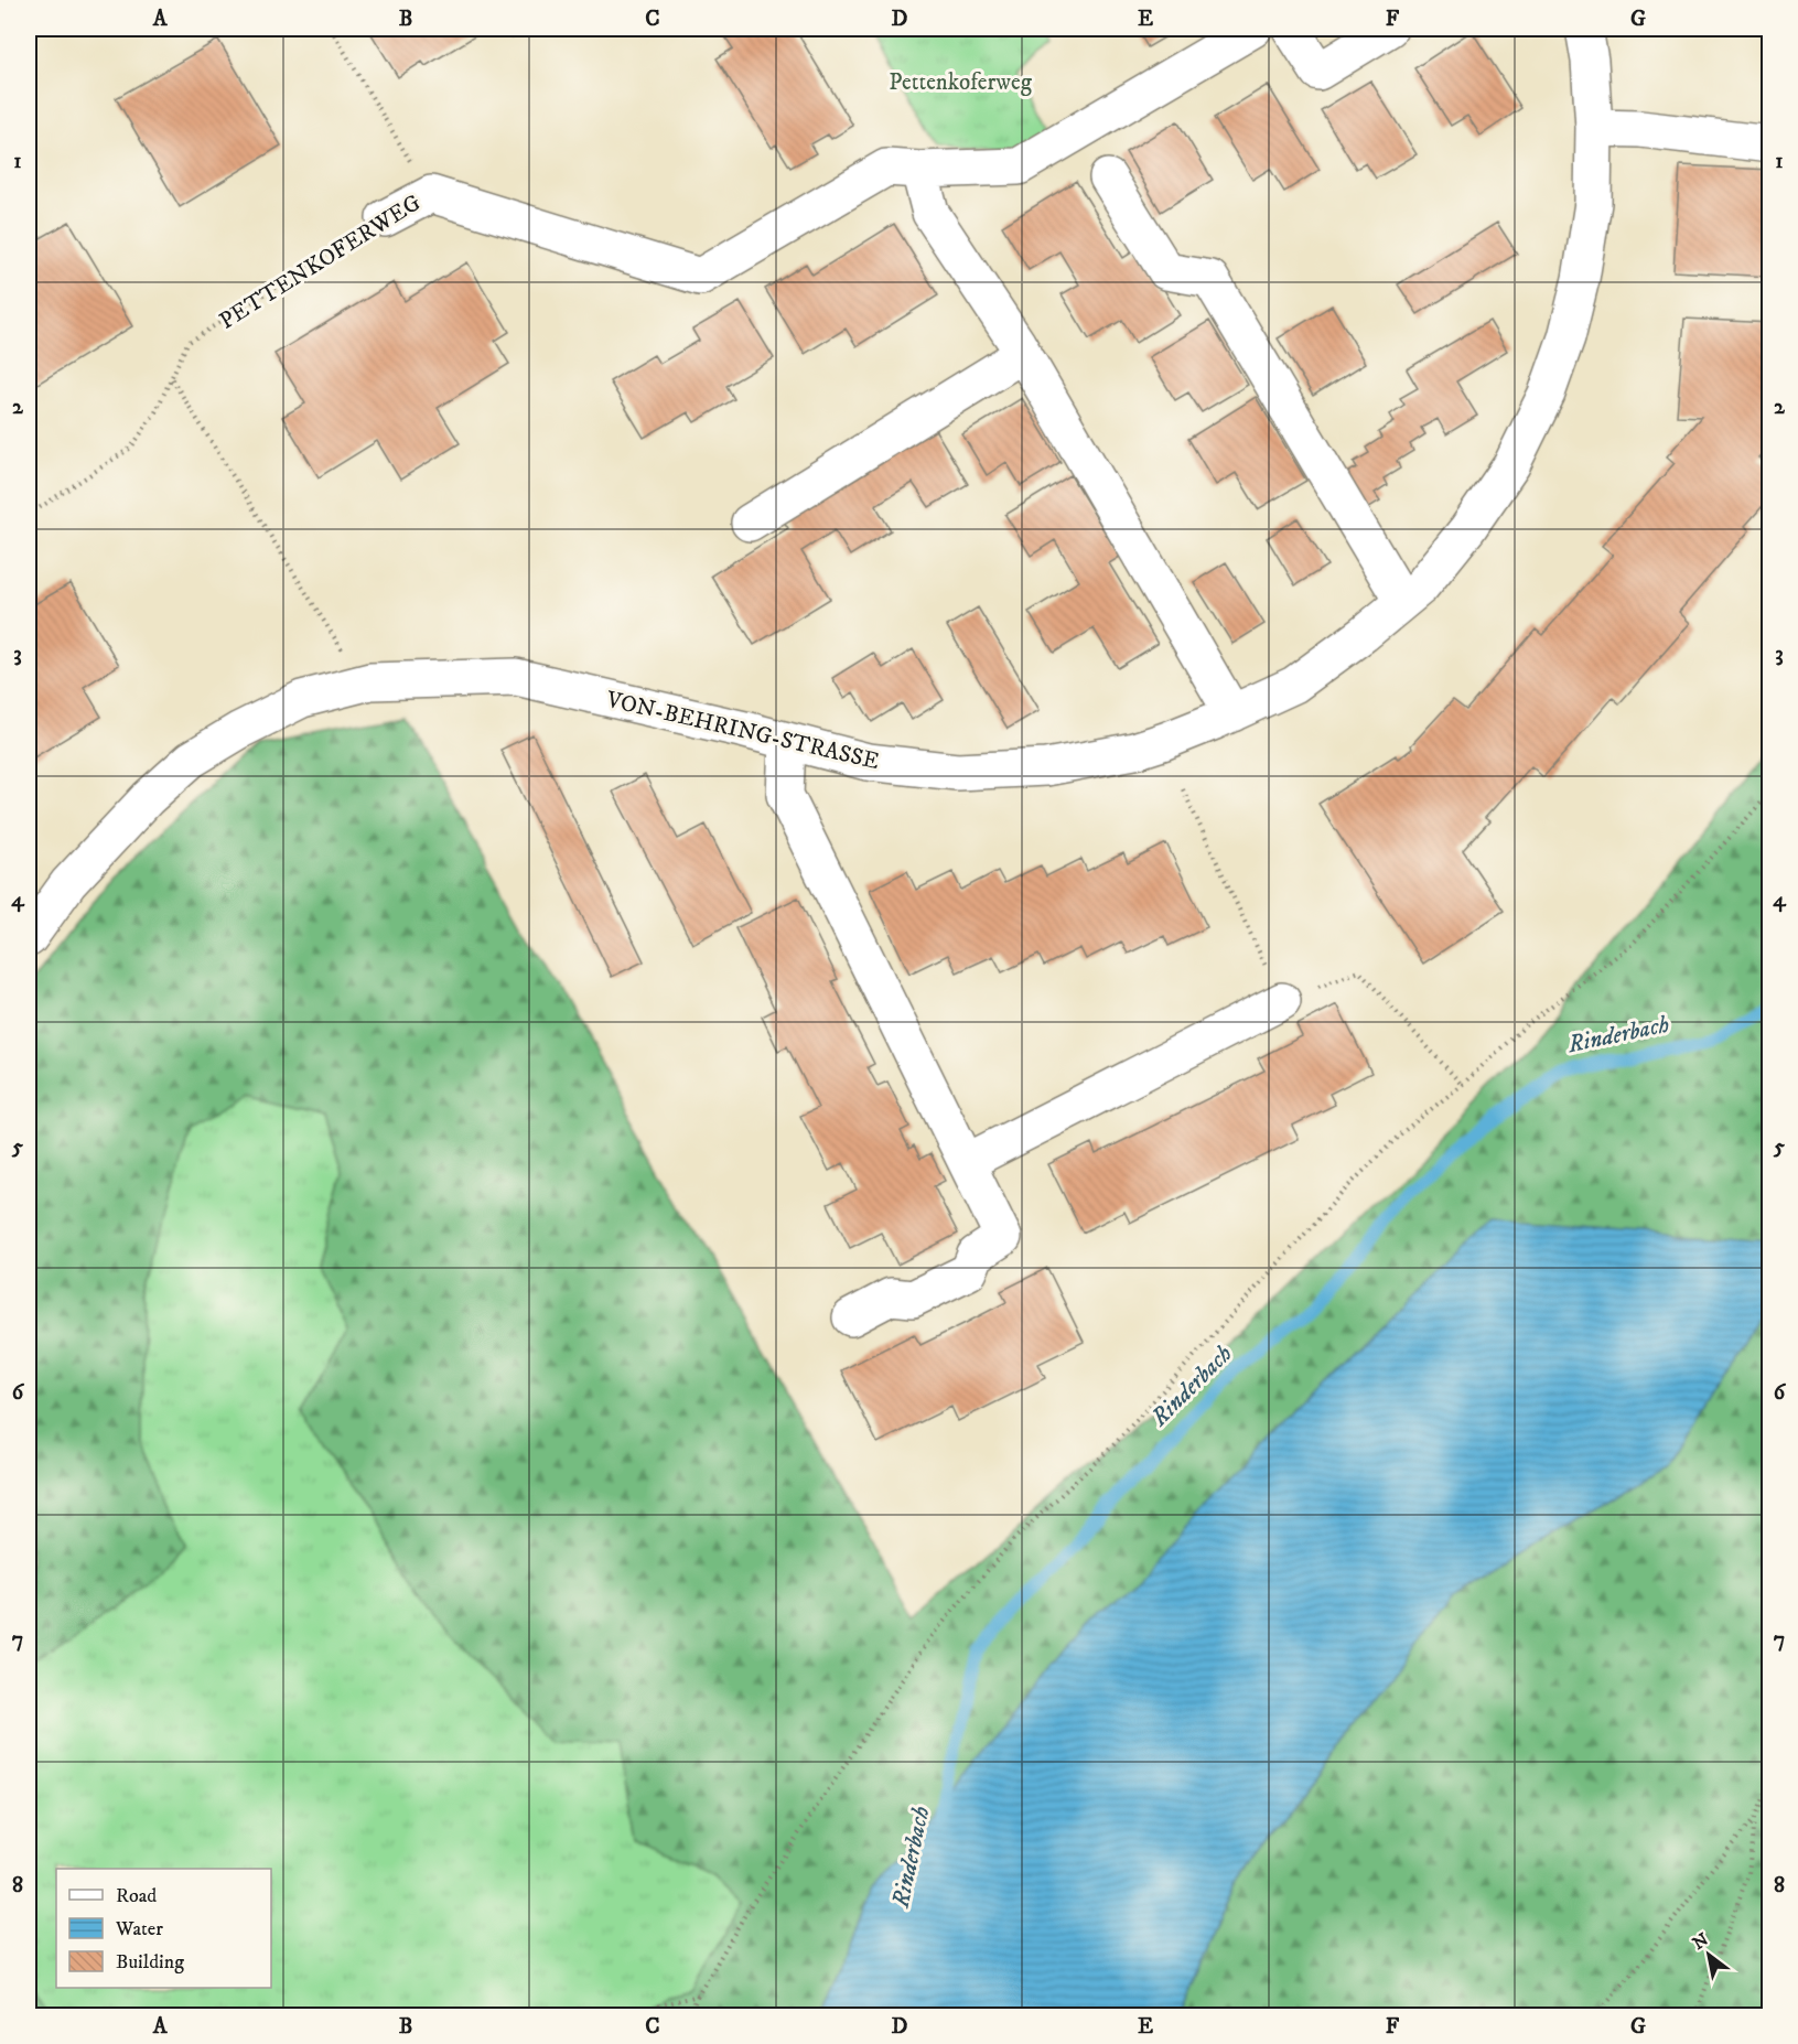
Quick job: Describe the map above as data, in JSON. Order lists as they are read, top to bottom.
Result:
{
  "streets": {
    "street": ["PETTENKOFERWEG", "VON-BEHRING-STRASSE"]
  },
  "water": ["Rinderbach"],
  "parks": ["Pettenkoferweg"],
  "legend": ["Road", "Water", "Building"],
  "north": "top left",
  "grid": {
    "columns": [
      "A",
      "B",
      "C",
      "D",
      "E",
      "F",
      "G"
    ],
    "rows": [
      "1",
      "2",
      "3",
      "4",
      "5",
      "6",
      "7",
      "8"
    ]
  }
}
